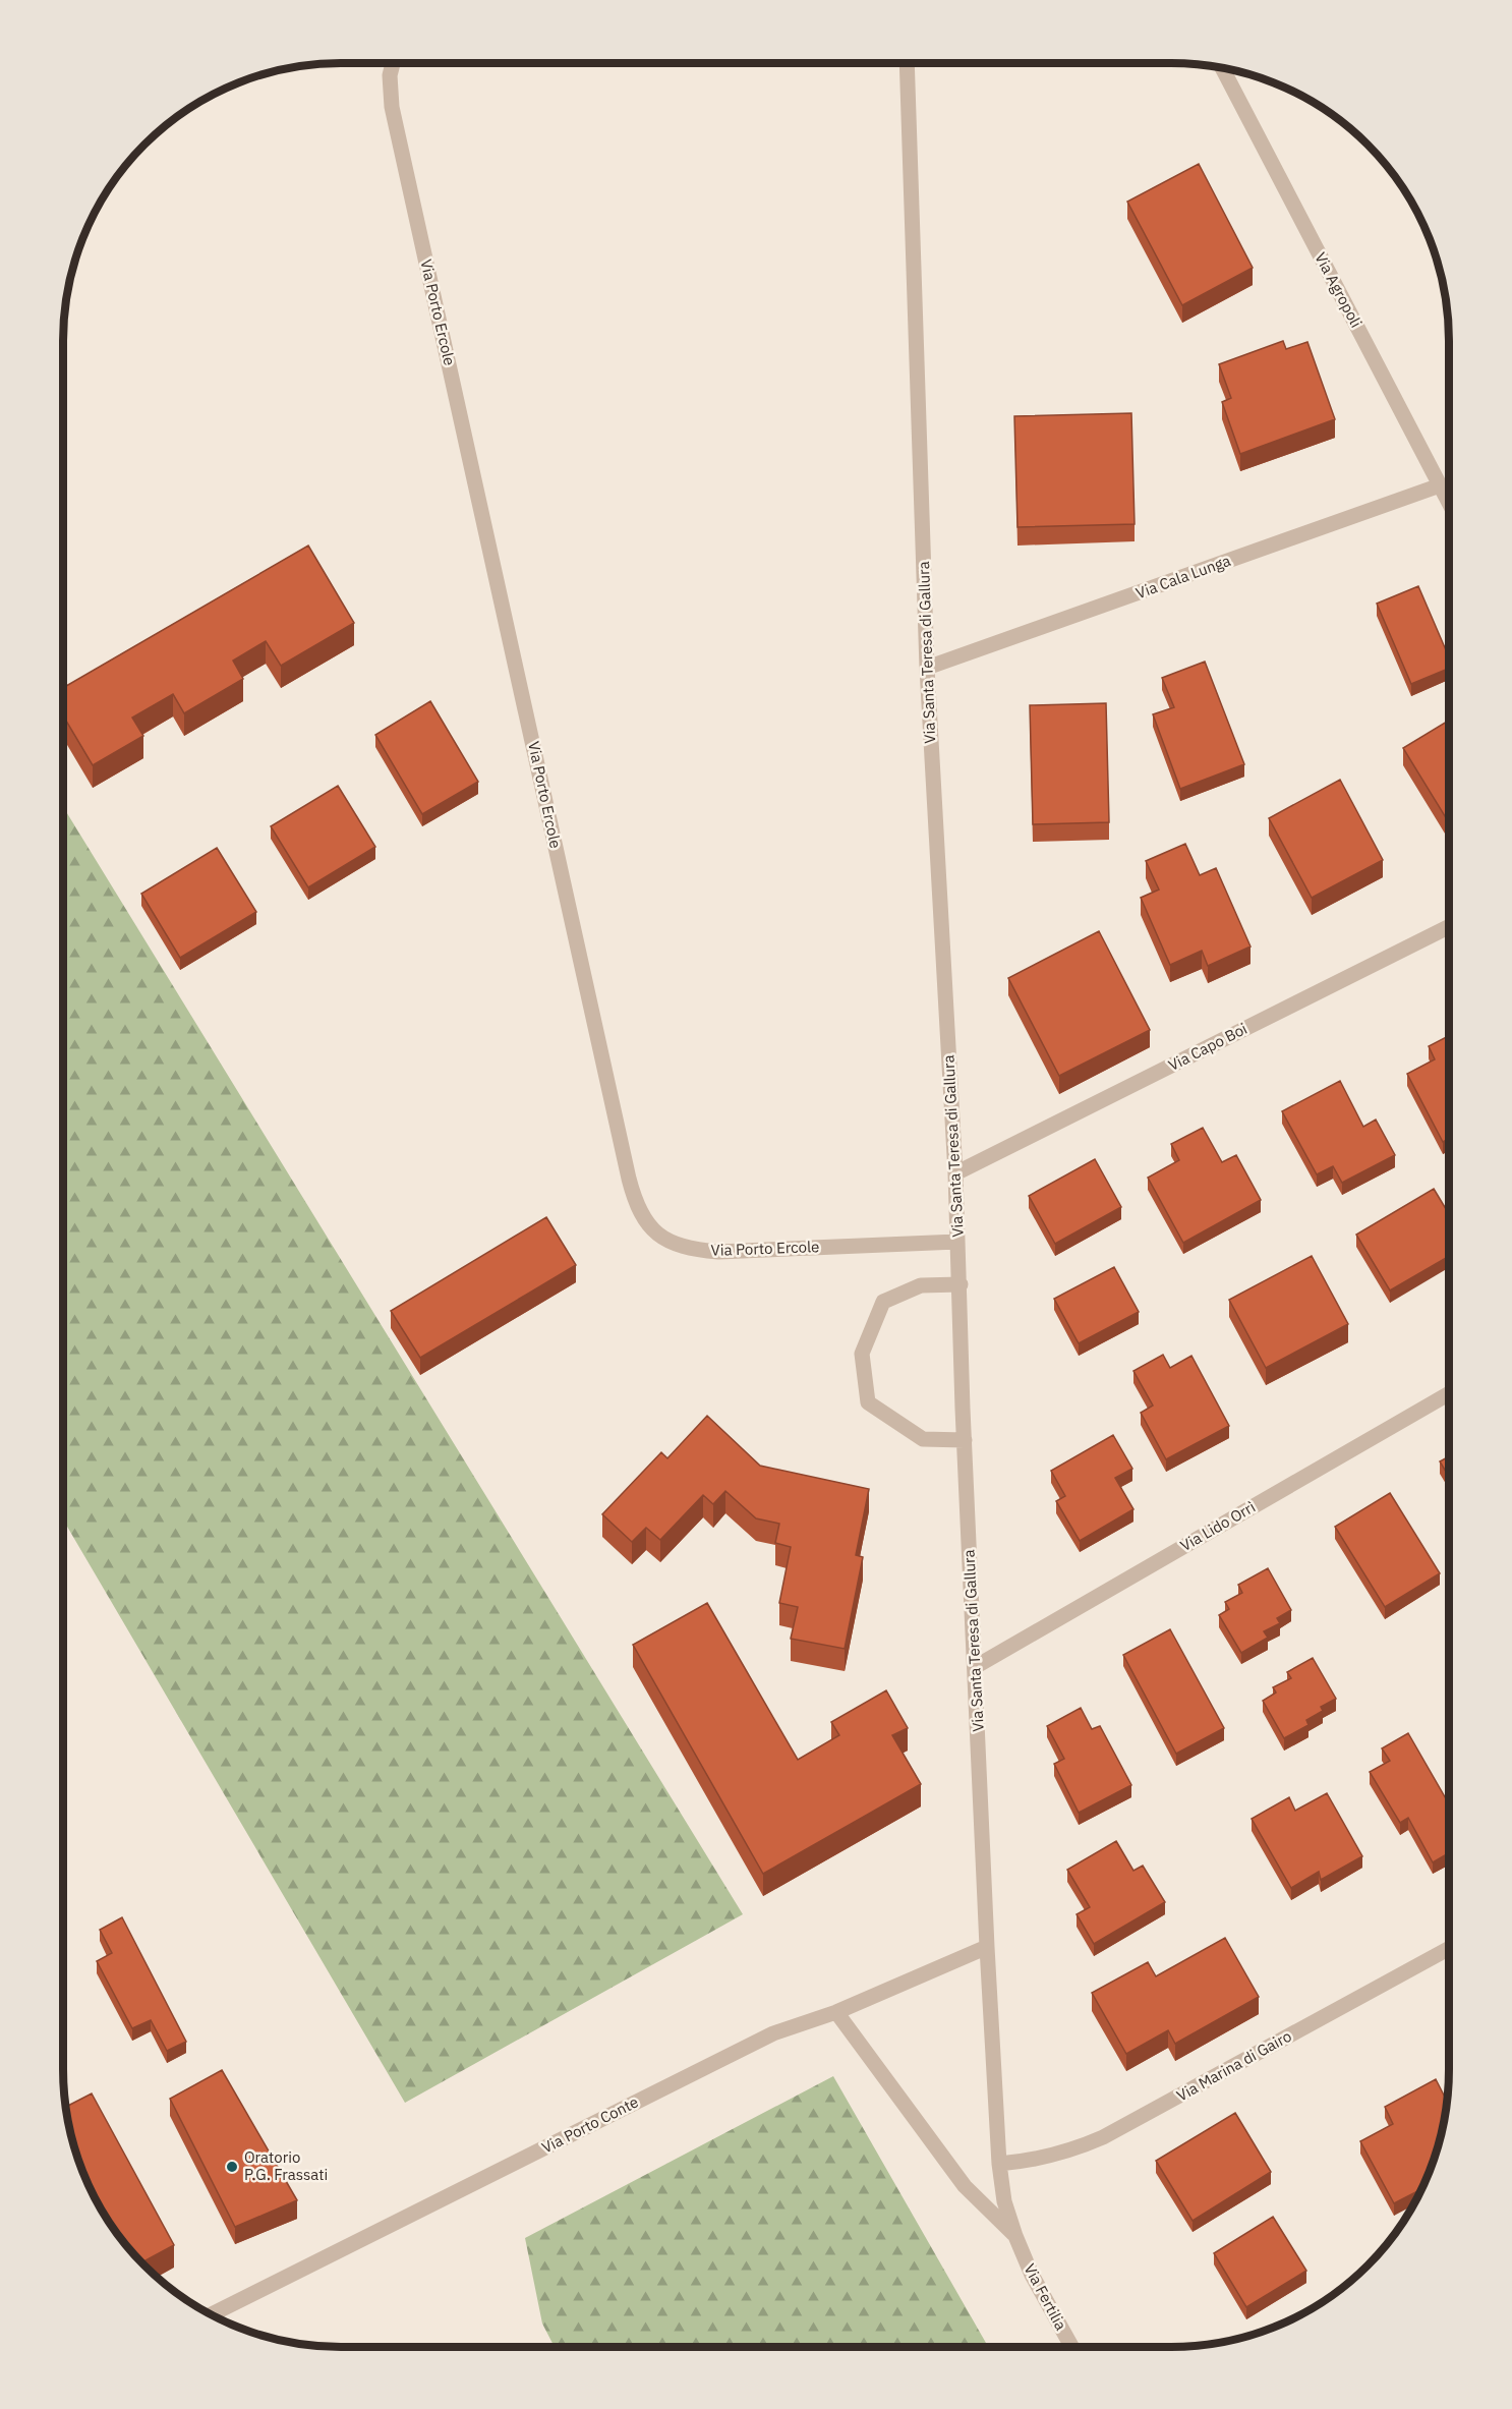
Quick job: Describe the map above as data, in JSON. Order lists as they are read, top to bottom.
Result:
{
  "streets": {
    "street": [
      "Via Agropoli",
      "Via Porto Ercole",
      "Via Cala Lunga",
      "Via Santa Teresa di Gallura",
      "Via Capo Boi",
      "Via Lido Orrì",
      "Via Marina di Gairo",
      "Via Porto Conte",
      "Via Fertilia"
    ]
  },
  "crossings": [
    ["Via Agropoli", "Via Cala Lunga"],
    ["Via Porto Ercole", "Via Santa Teresa di Gallura"],
    ["Via Cala Lunga", "Via Santa Teresa di Gallura"],
    ["Via Santa Teresa di Gallura", "Via Capo Boi"],
    ["Via Santa Teresa di Gallura", "Via Lido Orrì"],
    ["Via Santa Teresa di Gallura", "Via Marina di Gairo"],
    ["Via Santa Teresa di Gallura", "Via Porto Conte"],
    ["Via Santa Teresa di Gallura", "Via Fertilia"]
  ],
  "places": ["Oratorio P.G. Frassati"]
}
